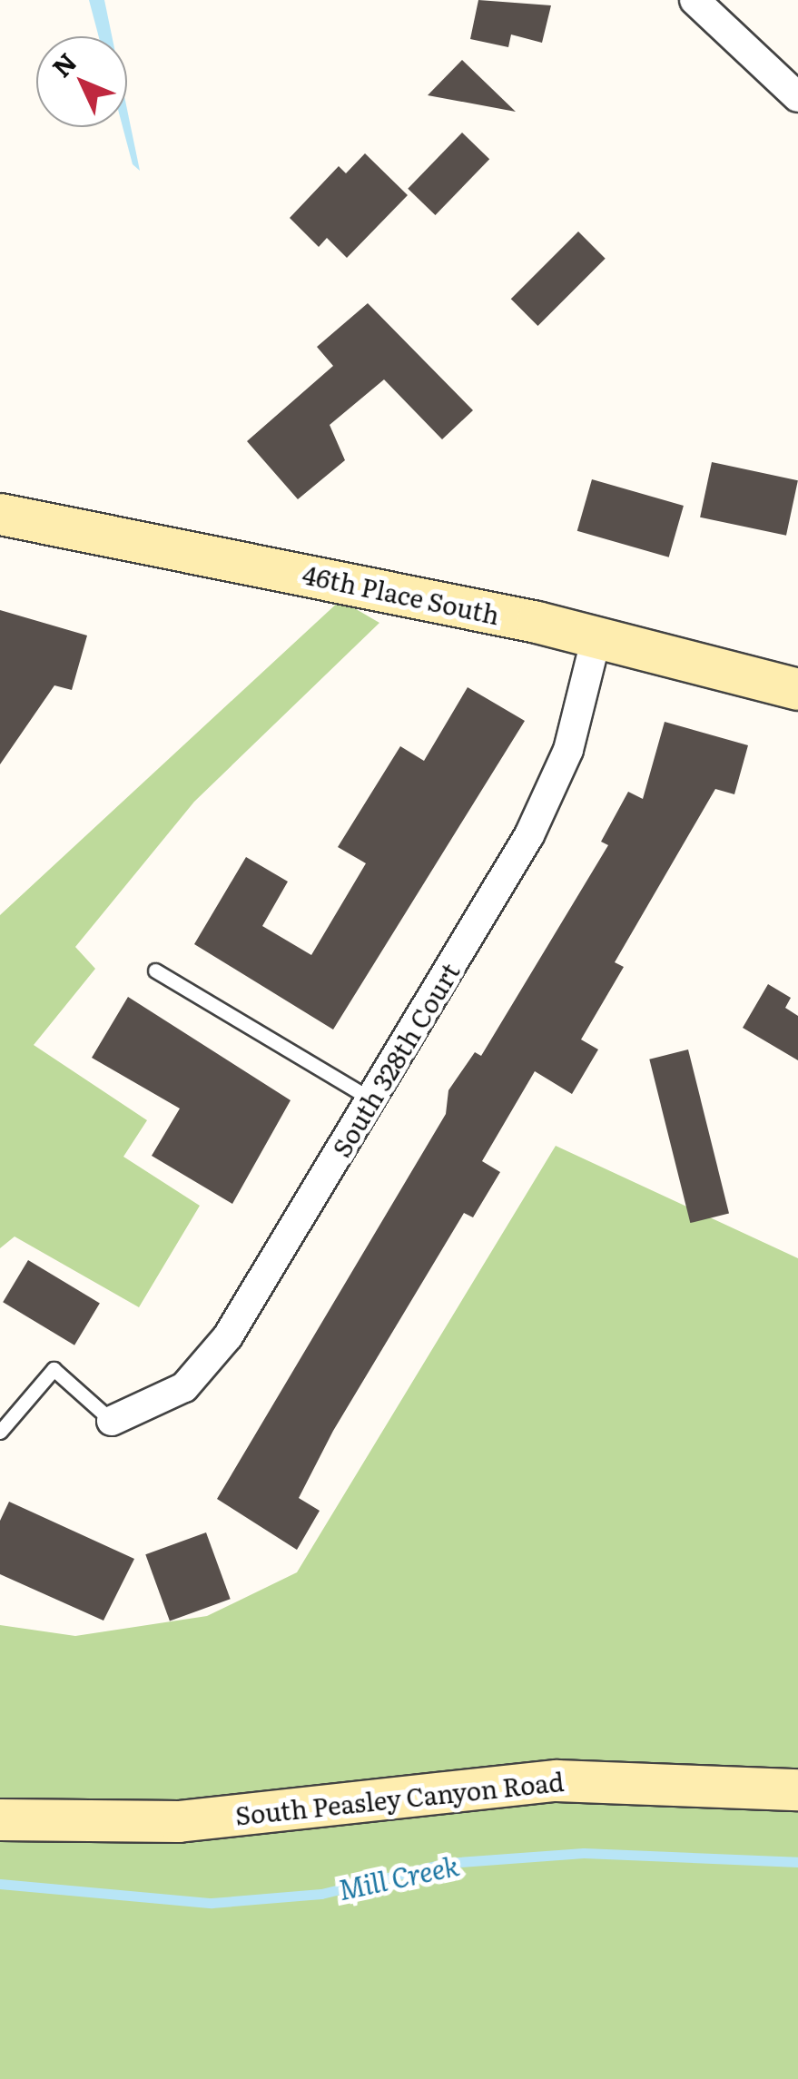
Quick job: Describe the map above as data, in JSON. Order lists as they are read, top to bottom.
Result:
{
  "streets": {
    "street": ["46th Place South", "South 328th Court", "South Peasley Canyon Road"]
  },
  "crossings": [
    ["46th Place South", "South 328th Court"]
  ],
  "water": ["Mill Creek"],
  "north": "top left"
}
